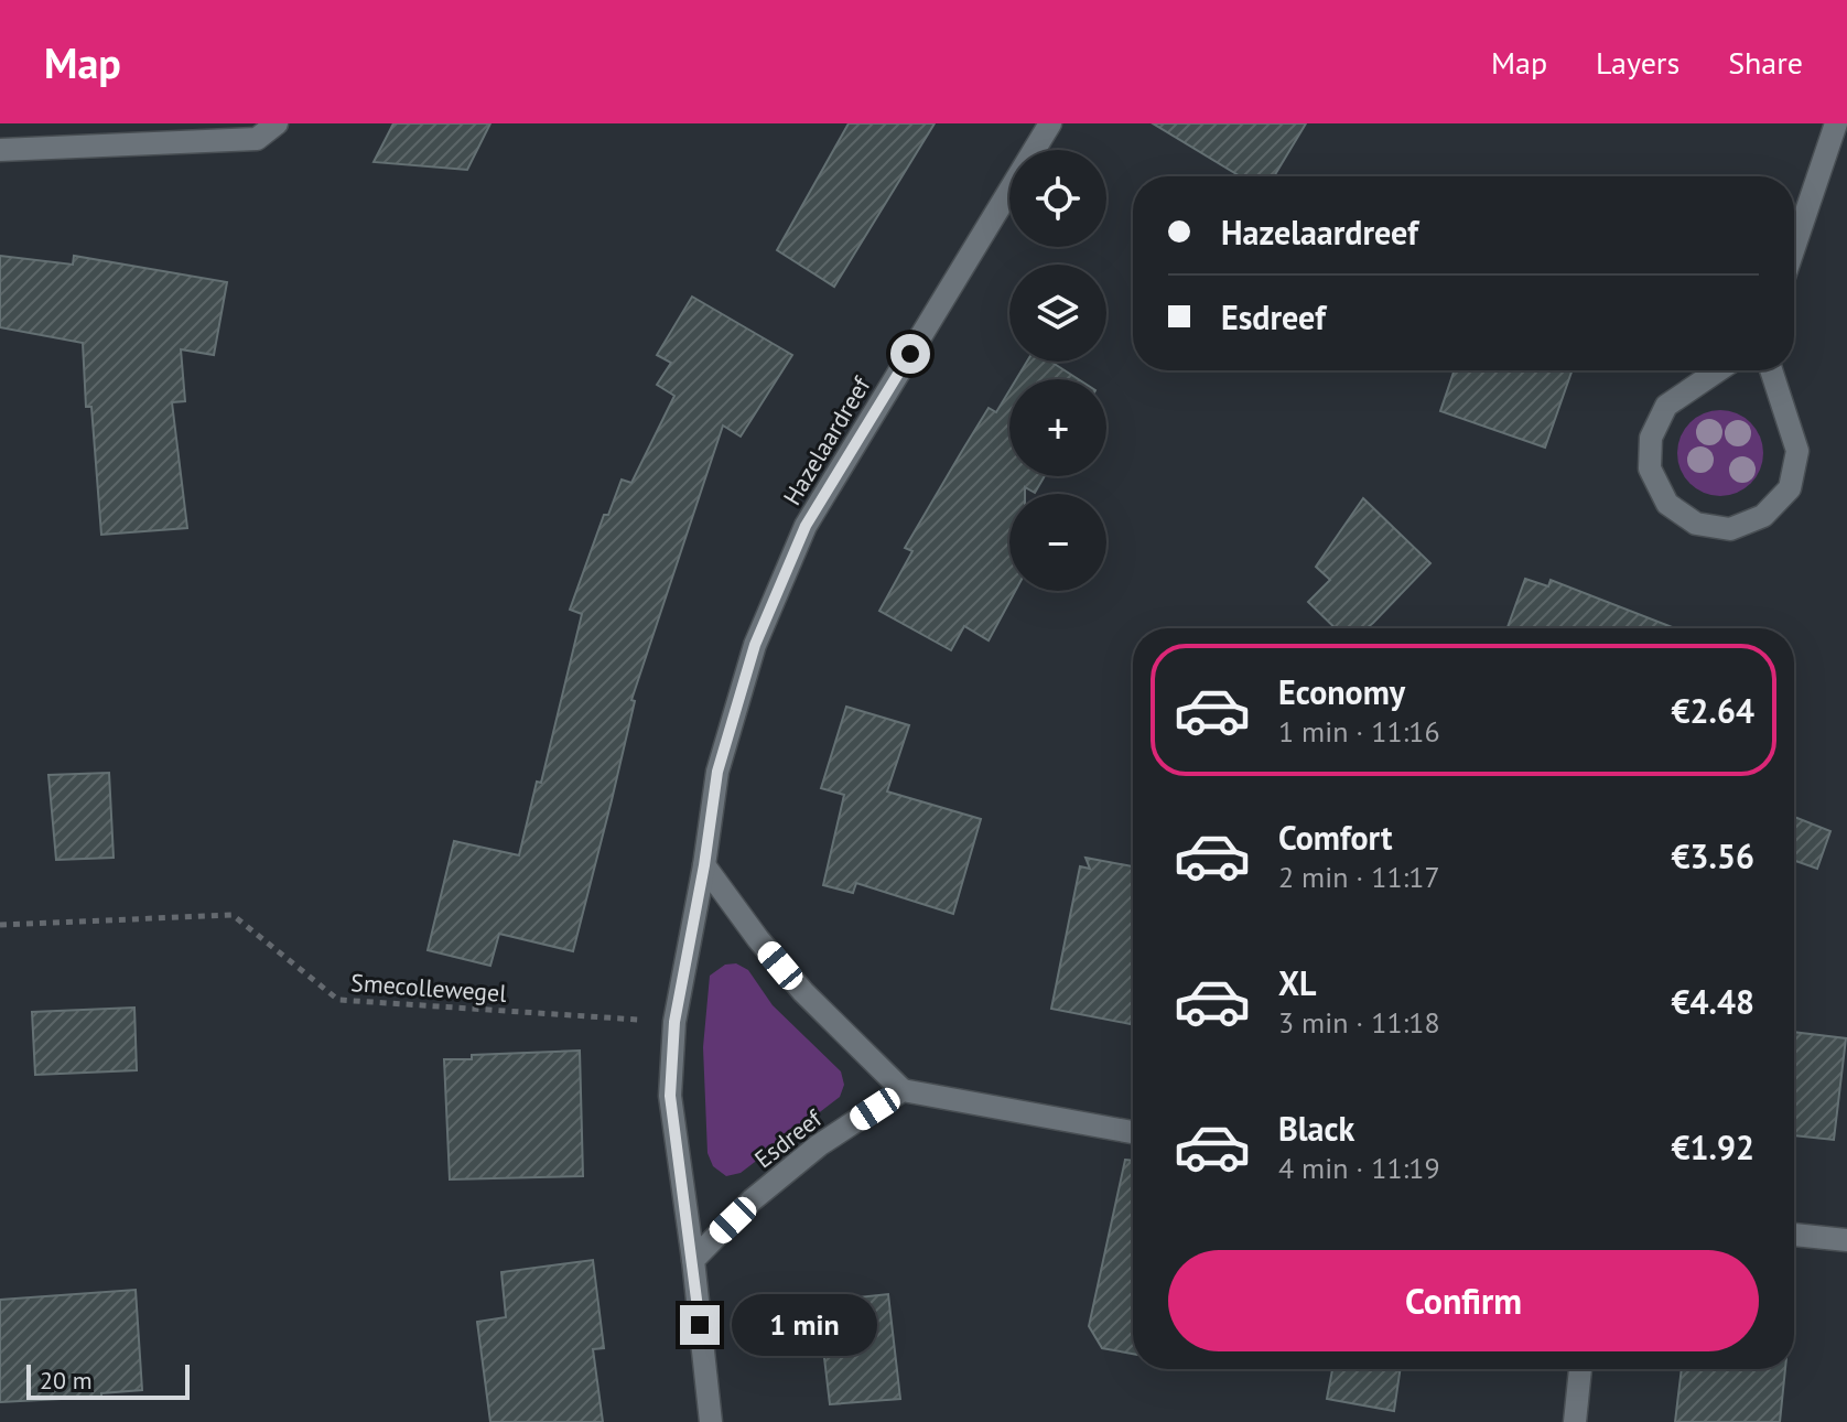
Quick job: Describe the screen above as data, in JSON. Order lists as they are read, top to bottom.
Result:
{
  "streets": {
    "street": ["Hazelaardreef", "Esdreef"],
    "path": ["Smecollewegel"]
  },
  "crossings": [
    ["Hazelaardreef", "Smecollewegel"],
    ["Hazelaardreef", "Esdreef"]
  ],
  "scale_bar": "20 m",
  "page": {
    "header": "Map",
    "nav": ["Map", "Layers", "Share"],
    "map_buttons": ["+", "−"],
    "banner": ["Hazelaardreef", "Esdreef"],
    "list": [
      {
        "name": "Economy",
        "note": "1 min · 11:16",
        "value": "€2.64"
      },
      {
        "name": "Comfort",
        "note": "2 min · 11:17",
        "value": "€3.56"
      },
      {
        "name": "XL",
        "note": "3 min · 11:18",
        "value": "€4.48"
      },
      {
        "name": "Black",
        "note": "4 min · 11:19",
        "value": "€1.92"
      }
    ],
    "buttons": "Confirm",
    "bubble": "1 min",
    "scale": "20 m"
  }
}
